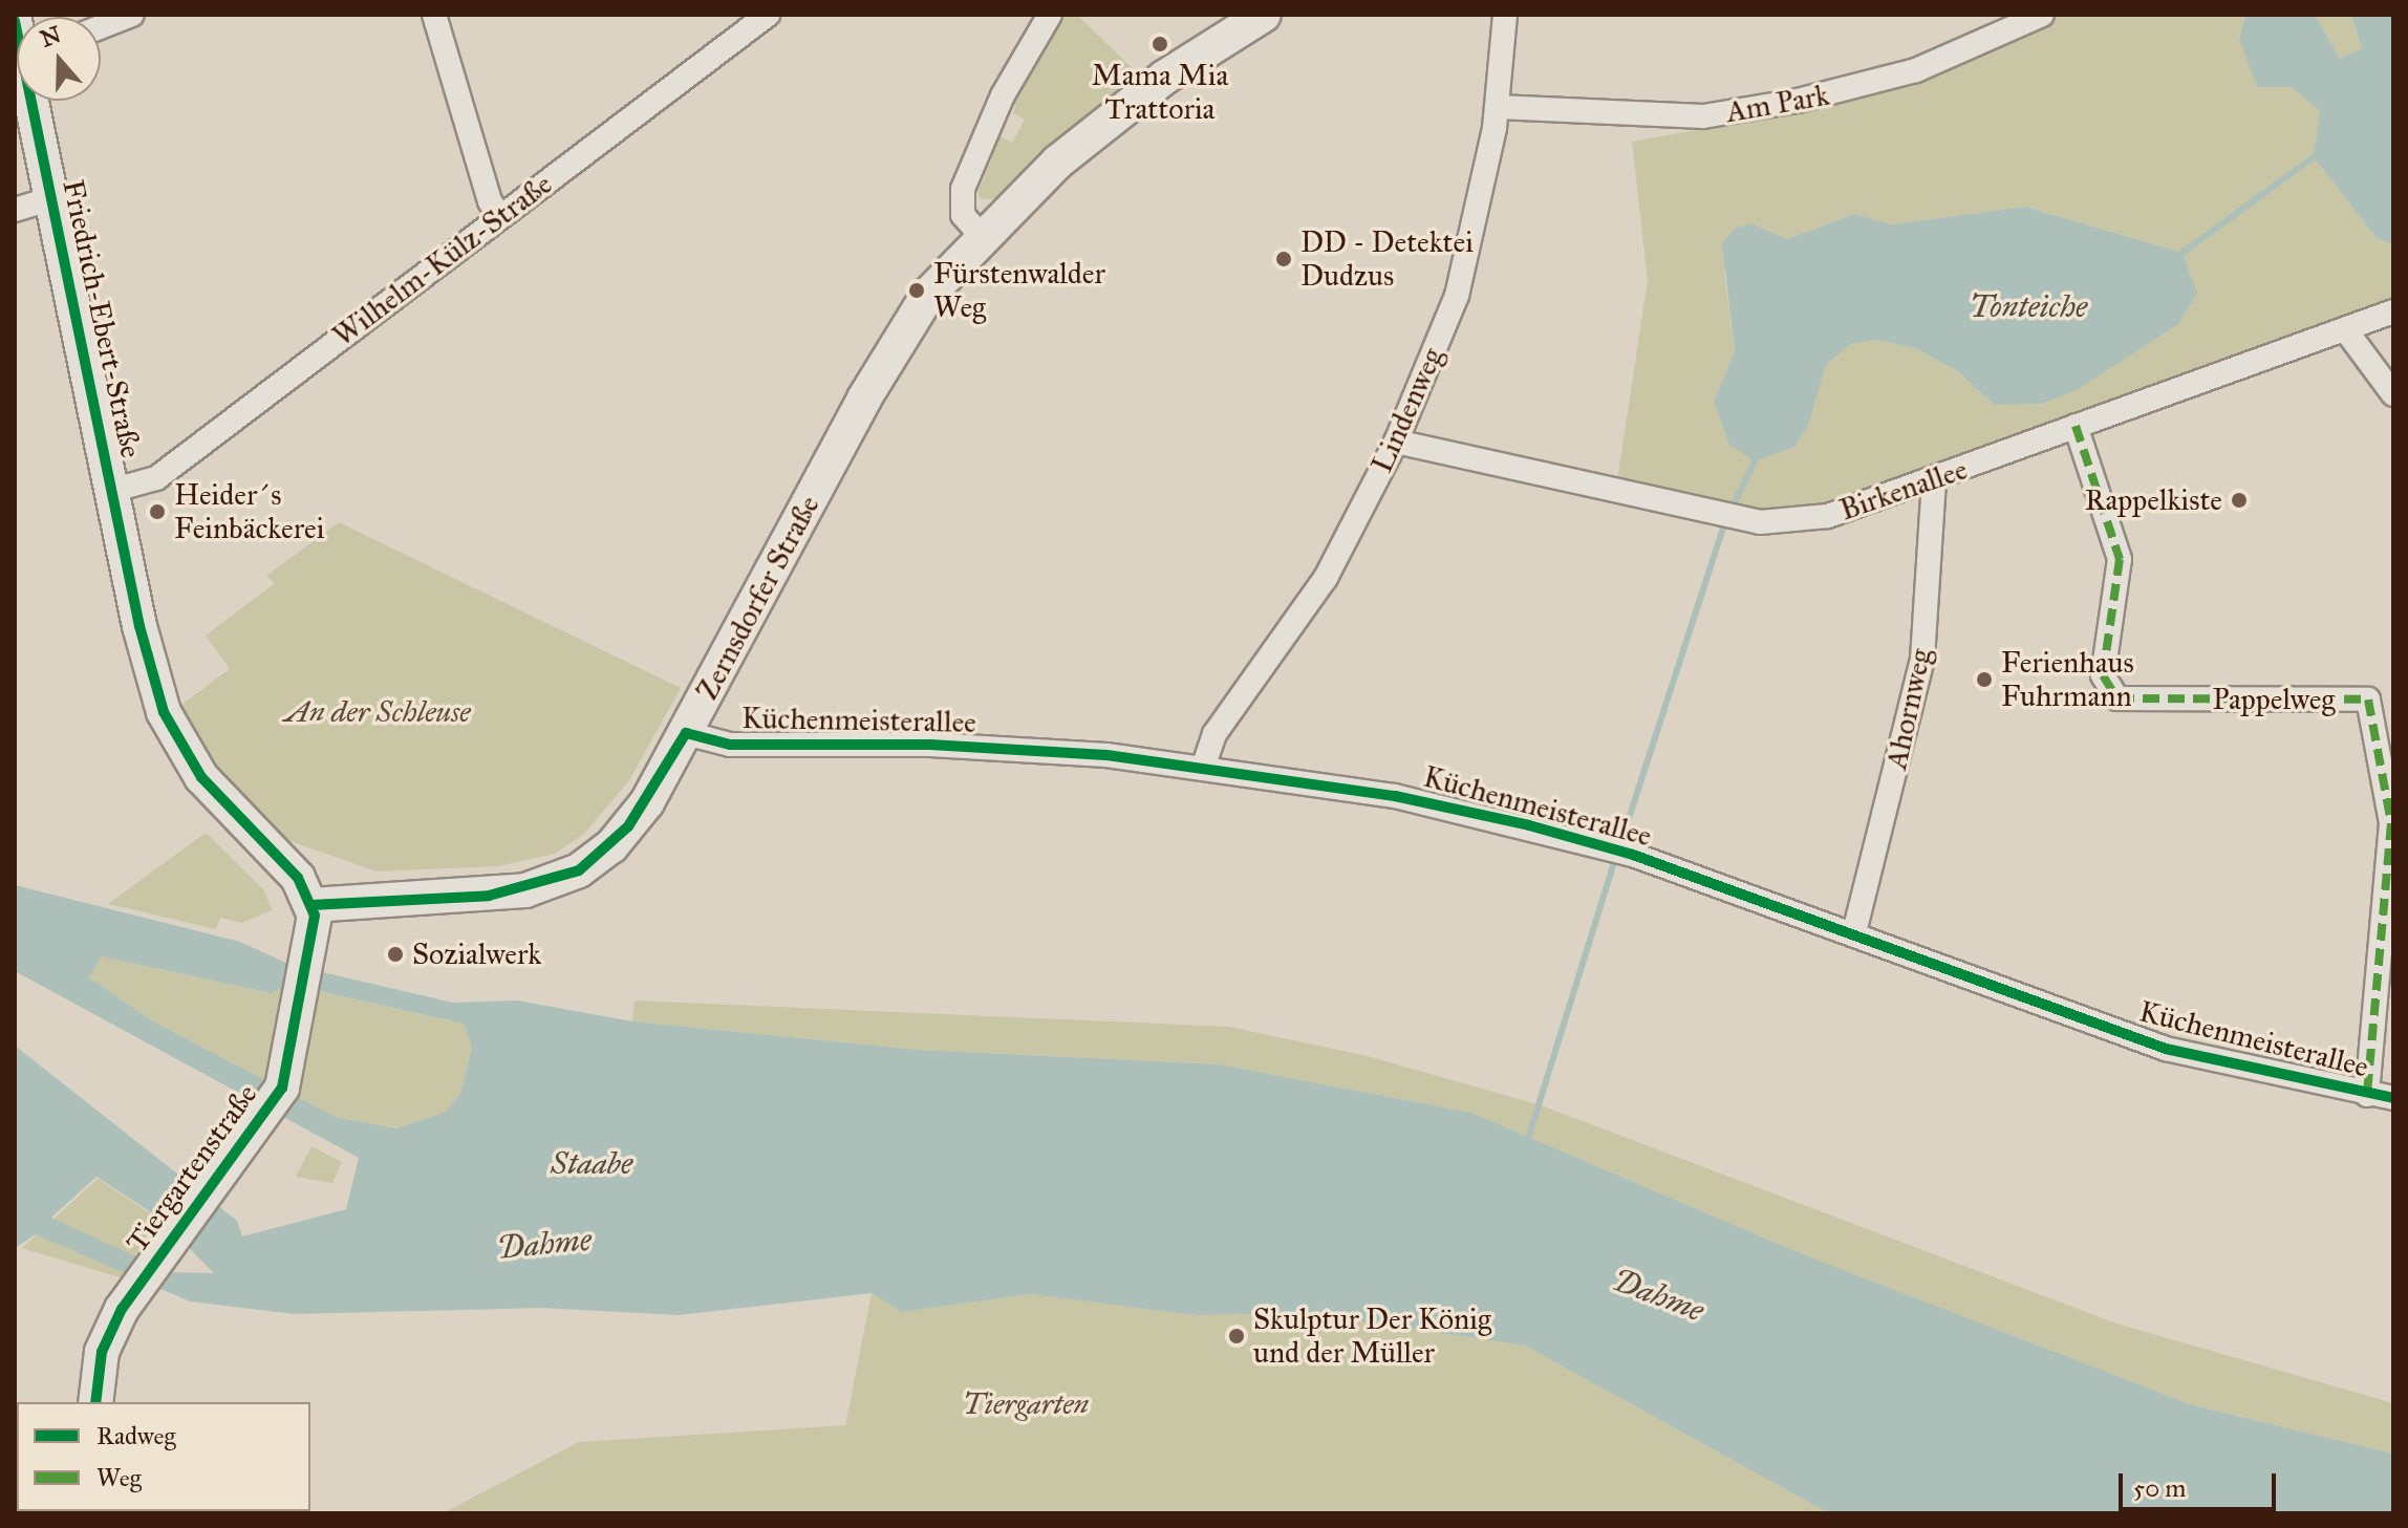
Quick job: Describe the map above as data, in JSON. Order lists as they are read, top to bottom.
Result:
{
  "streets": {
    "street": [
      "Am Park",
      "Wilhelm-Külz-Straße",
      "Friedrich-Ebert-Straße",
      "Lindenweg",
      "Birkenallee",
      "Zernsdorfer Straße",
      "Pappelweg",
      "Ahornweg",
      "Küchenmeisterallee",
      "Tiergartenstraße"
    ]
  },
  "crossings": [
    ["Am Park", "Lindenweg"],
    ["Wilhelm-Külz-Straße", "Friedrich-Ebert-Straße"],
    ["Friedrich-Ebert-Straße", "Zernsdorfer Straße"],
    ["Friedrich-Ebert-Straße", "Tiergartenstraße"],
    ["Lindenweg", "Birkenallee"],
    ["Lindenweg", "Küchenmeisterallee"],
    ["Birkenallee", "Pappelweg"],
    ["Birkenallee", "Ahornweg"],
    ["Zernsdorfer Straße", "Küchenmeisterallee"],
    ["Zernsdorfer Straße", "Tiergartenstraße"],
    ["Pappelweg", "Küchenmeisterallee"],
    ["Ahornweg", "Küchenmeisterallee"]
  ],
  "water": ["Tonteiche", "Staabe", "Dahme"],
  "parks": ["An der Schleuse", "Tiergarten"],
  "places": [
    "Mama Mia Trattoria",
    "DD - Detektei Dudzus",
    "Fürstenwalder Weg",
    "Rappelkiste",
    "Heider´s Feinbäckerei",
    "Ferienhaus Fuhrmann",
    "Sozialwerk",
    "Skulptur Der König und der Müller"
  ],
  "legend": ["Radweg", "Weg"],
  "scale_bar": "50 m",
  "north": "top"
}
